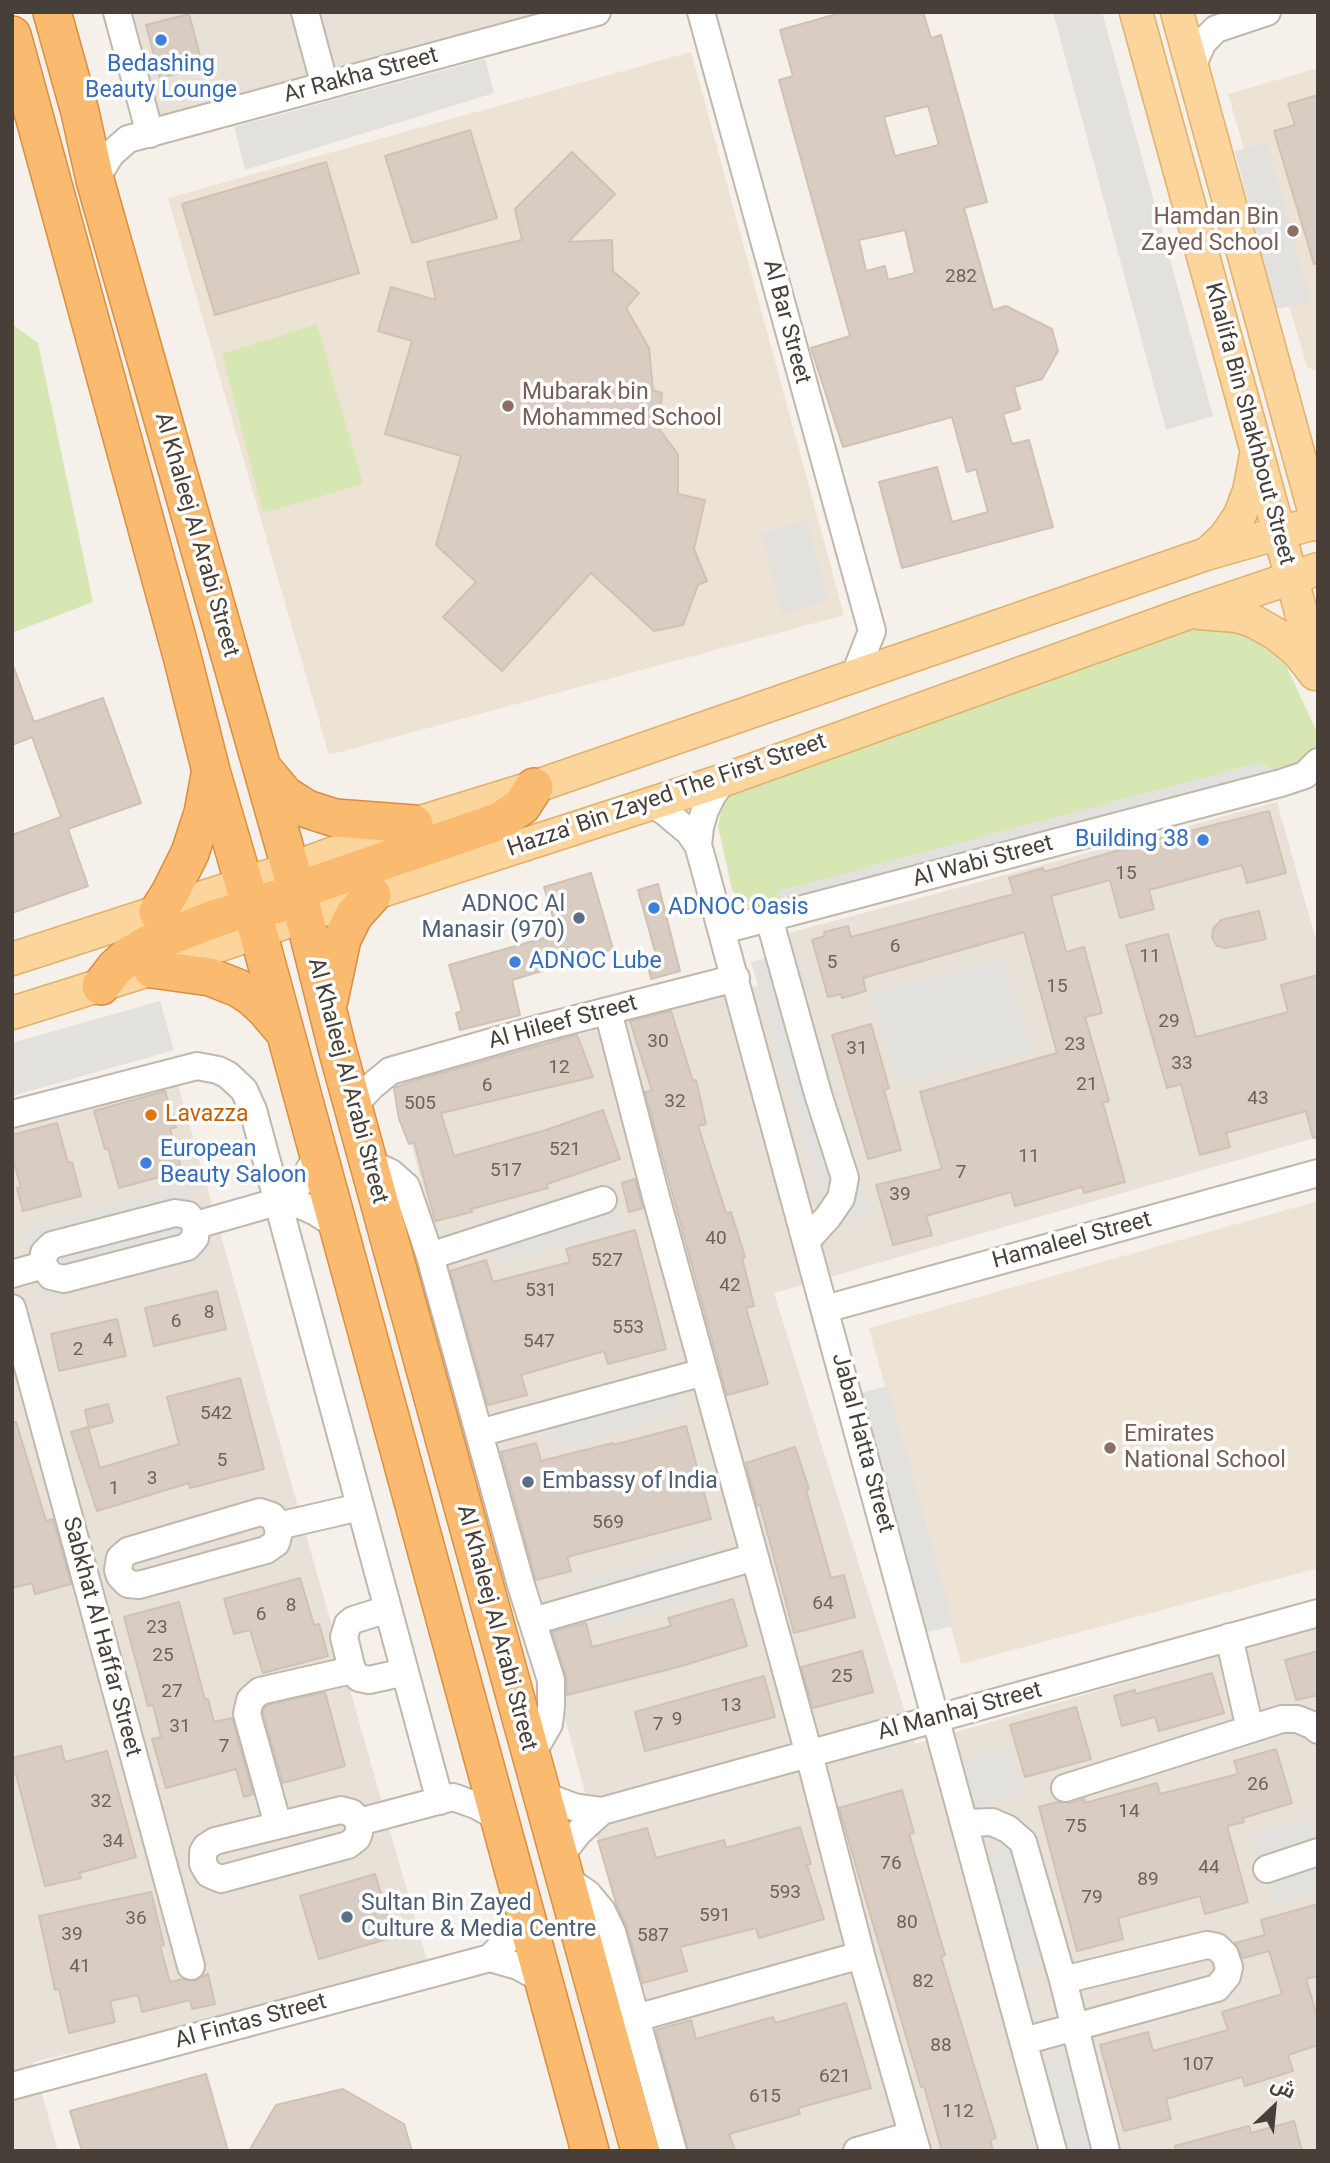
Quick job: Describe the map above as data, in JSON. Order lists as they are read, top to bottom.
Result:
{
  "streets": {
    "highway": ["Al Khaleej Al Arabi Street"],
    "main road": ["Khalifa Bin Shakhbout Street", "Hazza' Bin Zayed The First Street"],
    "street": [
      "Ar Rakha Street",
      "Al Bar Street",
      "Al Wabi Street",
      "Al Hileef Street",
      "Hamaleel Street",
      "Jabal Hatta Street",
      "Sabkhat Al Haffar Street",
      "Al Manhaj Street",
      "Al Fintas Street"
    ]
  },
  "crossings": [
    ["Khalifa Bin Shakhbout Street", "Hazza' Bin Zayed The First Street"],
    ["Al Khaleej Al Arabi Street", "Hazza' Bin Zayed The First Street"],
    ["Al Khaleej Al Arabi Street", "Al Hileef Street"],
    ["Al Khaleej Al Arabi Street", "Al Manhaj Street"],
    ["Hazza' Bin Zayed The First Street", "Jabal Hatta Street"],
    ["Al Wabi Street", "Jabal Hatta Street"],
    ["Al Hileef Street", "Jabal Hatta Street"],
    ["Hamaleel Street", "Jabal Hatta Street"],
    ["Jabal Hatta Street", "Al Manhaj Street"]
  ],
  "places": [
    "Bedashing Beauty Lounge",
    "Hamdan Bin Zayed School",
    "Mubarak bin Mohammed School",
    "Building 38",
    "ADNOC Oasis",
    "ADNOC Al Manasir (970)",
    "ADNOC Lube",
    "Lavazza",
    "European Beauty Saloon",
    "Emirates National School",
    "Embassy of India",
    "Sultan Bin Zayed Culture & Media Centre"
  ],
  "house_numbers": [
    "282",
    "15",
    "6",
    "11",
    "5",
    "15",
    "29",
    "30",
    "23",
    "31",
    "33",
    "12",
    "21",
    "6",
    "43",
    "32",
    "505",
    "521",
    "11",
    "517",
    "7",
    "39",
    "40",
    "527",
    "42",
    "531",
    "8",
    "6",
    "553",
    "4",
    "547",
    "2",
    "542",
    "5",
    "3",
    "1",
    "569",
    "64",
    "8",
    "6",
    "23",
    "25",
    "25",
    "27",
    "13",
    "9",
    "7",
    "31",
    "7",
    "26",
    "32",
    "14",
    "75",
    "34",
    "76",
    "44",
    "89",
    "593",
    "79",
    "591",
    "36",
    "80",
    "39",
    "587",
    "41",
    "82",
    "88",
    "107",
    "621",
    "615",
    "112"
  ],
  "north": "top right"
}
